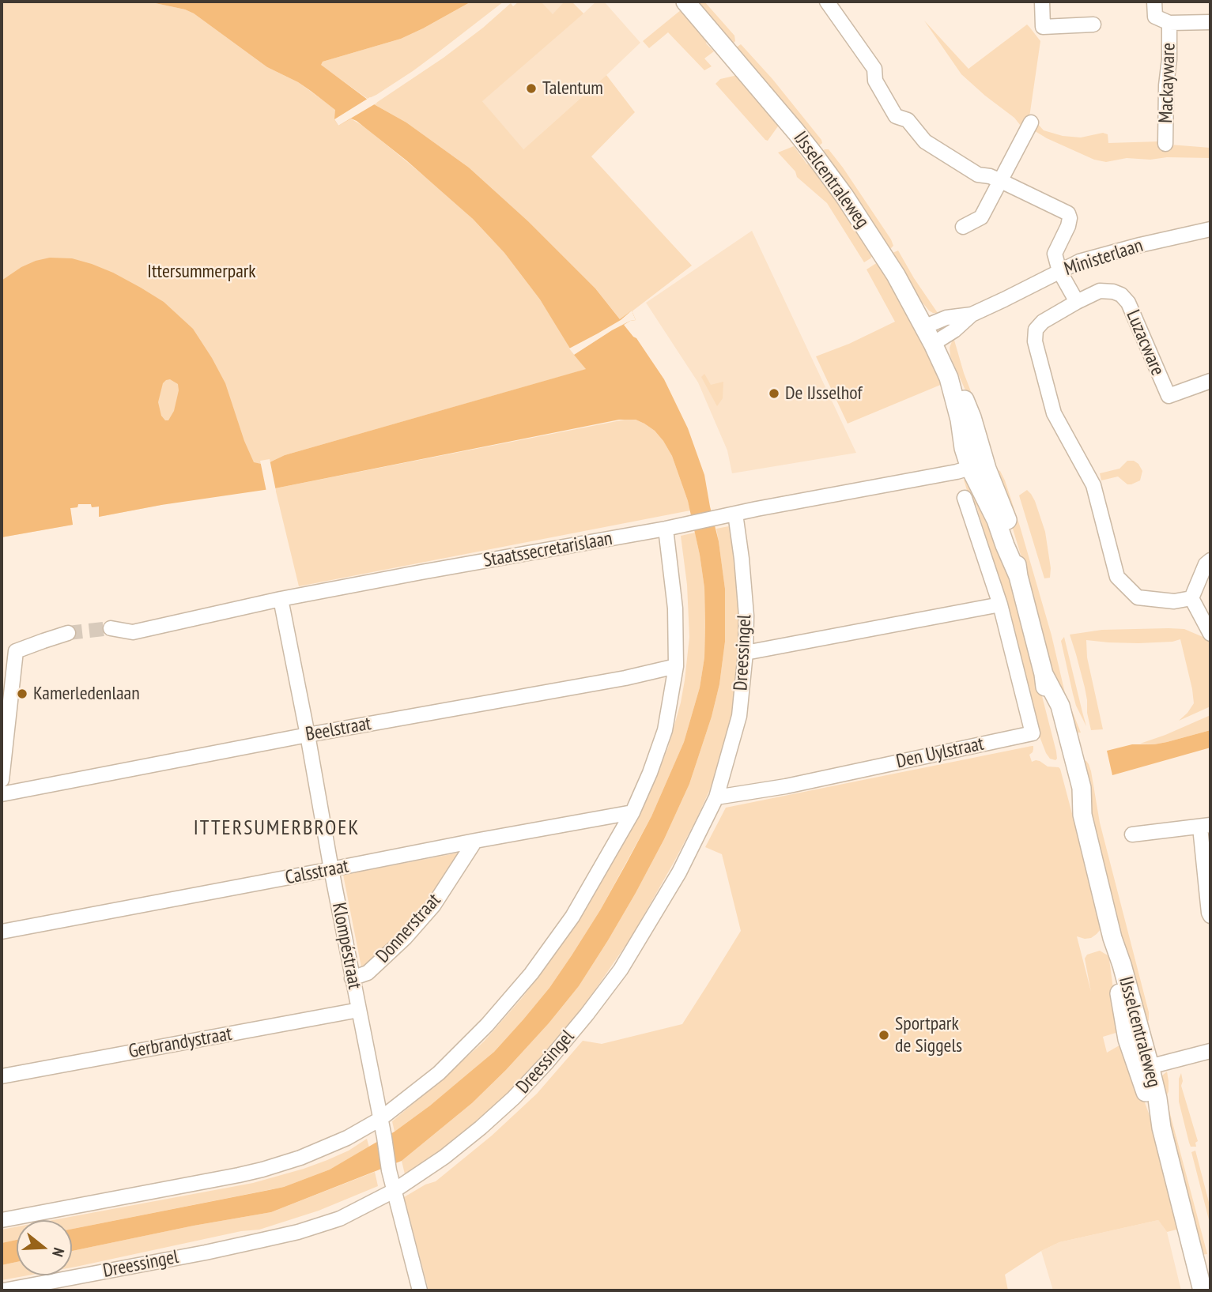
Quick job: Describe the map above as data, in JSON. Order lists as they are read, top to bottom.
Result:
{
  "streets": {
    "street": [
      "Mackayware",
      "IJsselcentraleweg",
      "Ministerlaan",
      "Luzacware",
      "Staatssecretarislaan",
      "Dreessingel",
      "Beelstraat",
      "Den Uylstraat",
      "Calsstraat",
      "Donnerstraat",
      "Klompéstraat",
      "Gerbrandystraat"
    ]
  },
  "crossings": [
    ["IJsselcentraleweg", "Ministerlaan"],
    ["IJsselcentraleweg", "Staatssecretarislaan"],
    ["Staatssecretarislaan", "Dreessingel"],
    ["Staatssecretarislaan", "Klompéstraat"],
    ["Dreessingel", "Den Uylstraat"],
    ["Dreessingel", "Klompéstraat"],
    ["Beelstraat", "Klompéstraat"],
    ["Calsstraat", "Donnerstraat"],
    ["Calsstraat", "Klompéstraat"],
    ["Donnerstraat", "Klompéstraat"],
    ["Klompéstraat", "Gerbrandystraat"]
  ],
  "districts": ["ITTERSUMERBROEK"],
  "parks": ["Ittersummerpark"],
  "places": [
    "Talentum",
    "De IJsselhof",
    "Kamerledenlaan",
    "Sportpark de Siggels"
  ],
  "north": "right"
}
